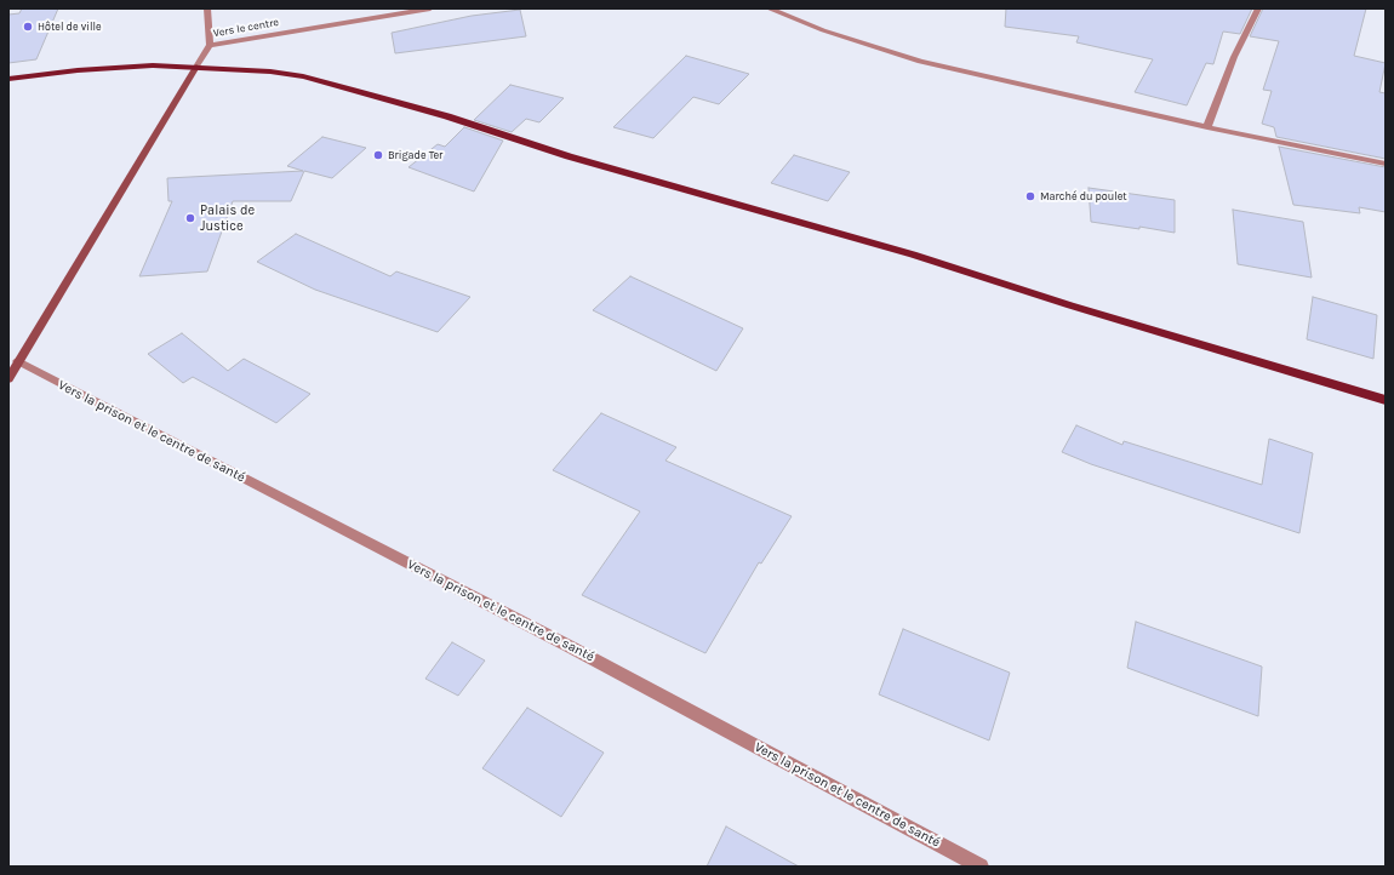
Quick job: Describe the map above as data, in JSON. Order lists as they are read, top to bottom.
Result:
{
  "streets": {
    "street": ["Vers le centre", "Vers la prison et le centre de santé"]
  },
  "places": [
    "Hôtel de ville",
    "Brigade Ter",
    "Marché du poulet",
    "Palais de Justice"
  ]
}
